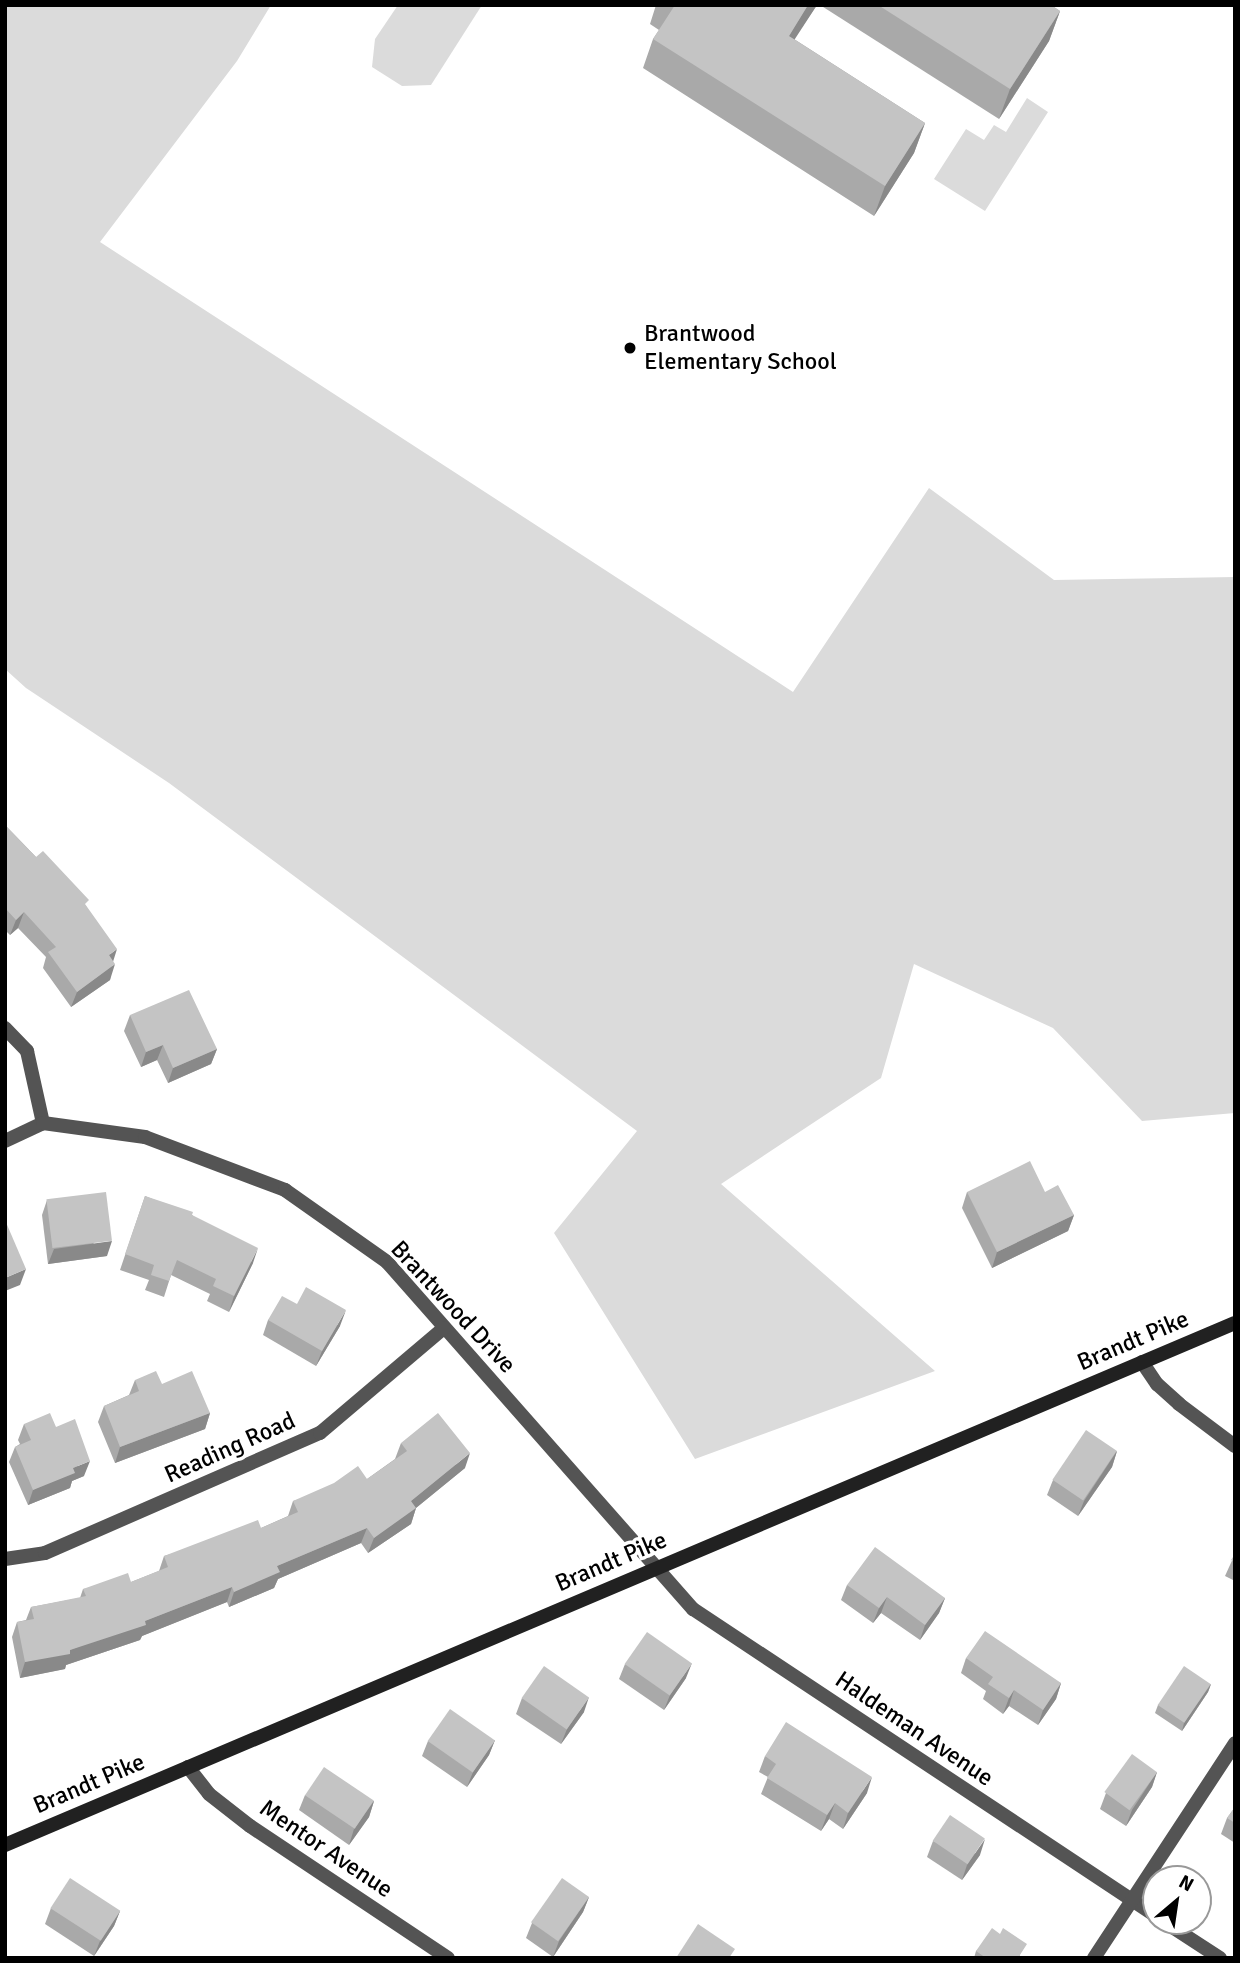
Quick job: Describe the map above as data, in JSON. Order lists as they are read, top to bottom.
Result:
{
  "streets": {
    "main road": ["Brandt Pike"],
    "street": [
      "Brantwood Drive",
      "Reading Road",
      "Haldeman Avenue",
      "Mentor Avenue"
    ]
  },
  "crossings": [
    ["Brantwood Drive", "Brandt Pike"],
    ["Brantwood Drive", "Reading Road"],
    ["Brantwood Drive", "Haldeman Avenue"],
    ["Brandt Pike", "Haldeman Avenue"],
    ["Brandt Pike", "Mentor Avenue"]
  ],
  "places": ["Brantwood Elementary School"],
  "north": "top right"
}
